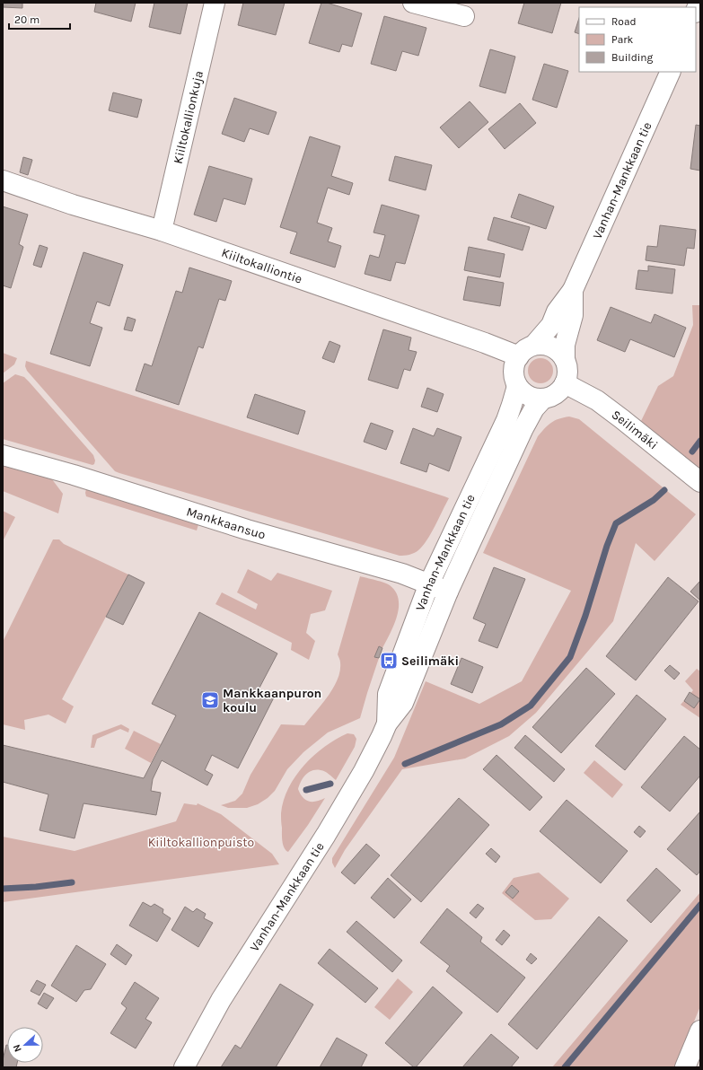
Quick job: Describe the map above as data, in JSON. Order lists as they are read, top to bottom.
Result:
{
  "streets": {
    "main road": [
      "Kiiltokallionkuja",
      "Vanhan-Mankkaan tie",
      "Kiiltokalliontie",
      "Seilimäki",
      "Mankkaansuo"
    ]
  },
  "crossings": [
    ["Kiiltokallionkuja", "Kiiltokalliontie"],
    ["Vanhan-Mankkaan tie", "Kiiltokalliontie"],
    ["Vanhan-Mankkaan tie", "Seilimäki"],
    ["Vanhan-Mankkaan tie", "Mankkaansuo"],
    ["Kiiltokalliontie", "Seilimäki"]
  ],
  "parks": ["Kiiltokallionpuisto"],
  "places": {
    "bus stop": ["Seilimäki"],
    "school or university": ["Mankkaanpuron koulu"]
  },
  "legend": ["Road", "Park", "Building"],
  "scale_bar": "20 m",
  "north": "left"
}
